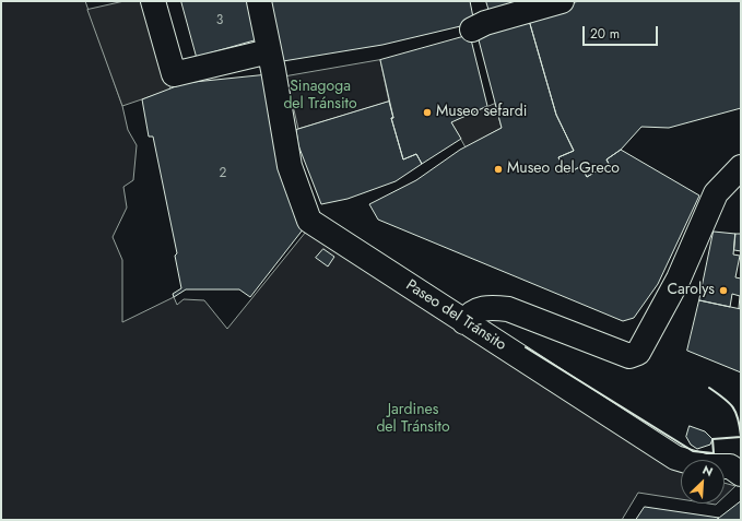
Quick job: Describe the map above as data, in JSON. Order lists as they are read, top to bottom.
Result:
{
  "streets": {
    "street": ["Paseo del Tránsito"]
  },
  "parks": ["Sinagoga del Tránsito", "Jardines del Tránsito"],
  "places": ["Museo sefardi", "Museo del Greco", "Carolys"],
  "house_numbers": ["3", "2"],
  "scale_bar": "20 m",
  "north": "top right"
}
